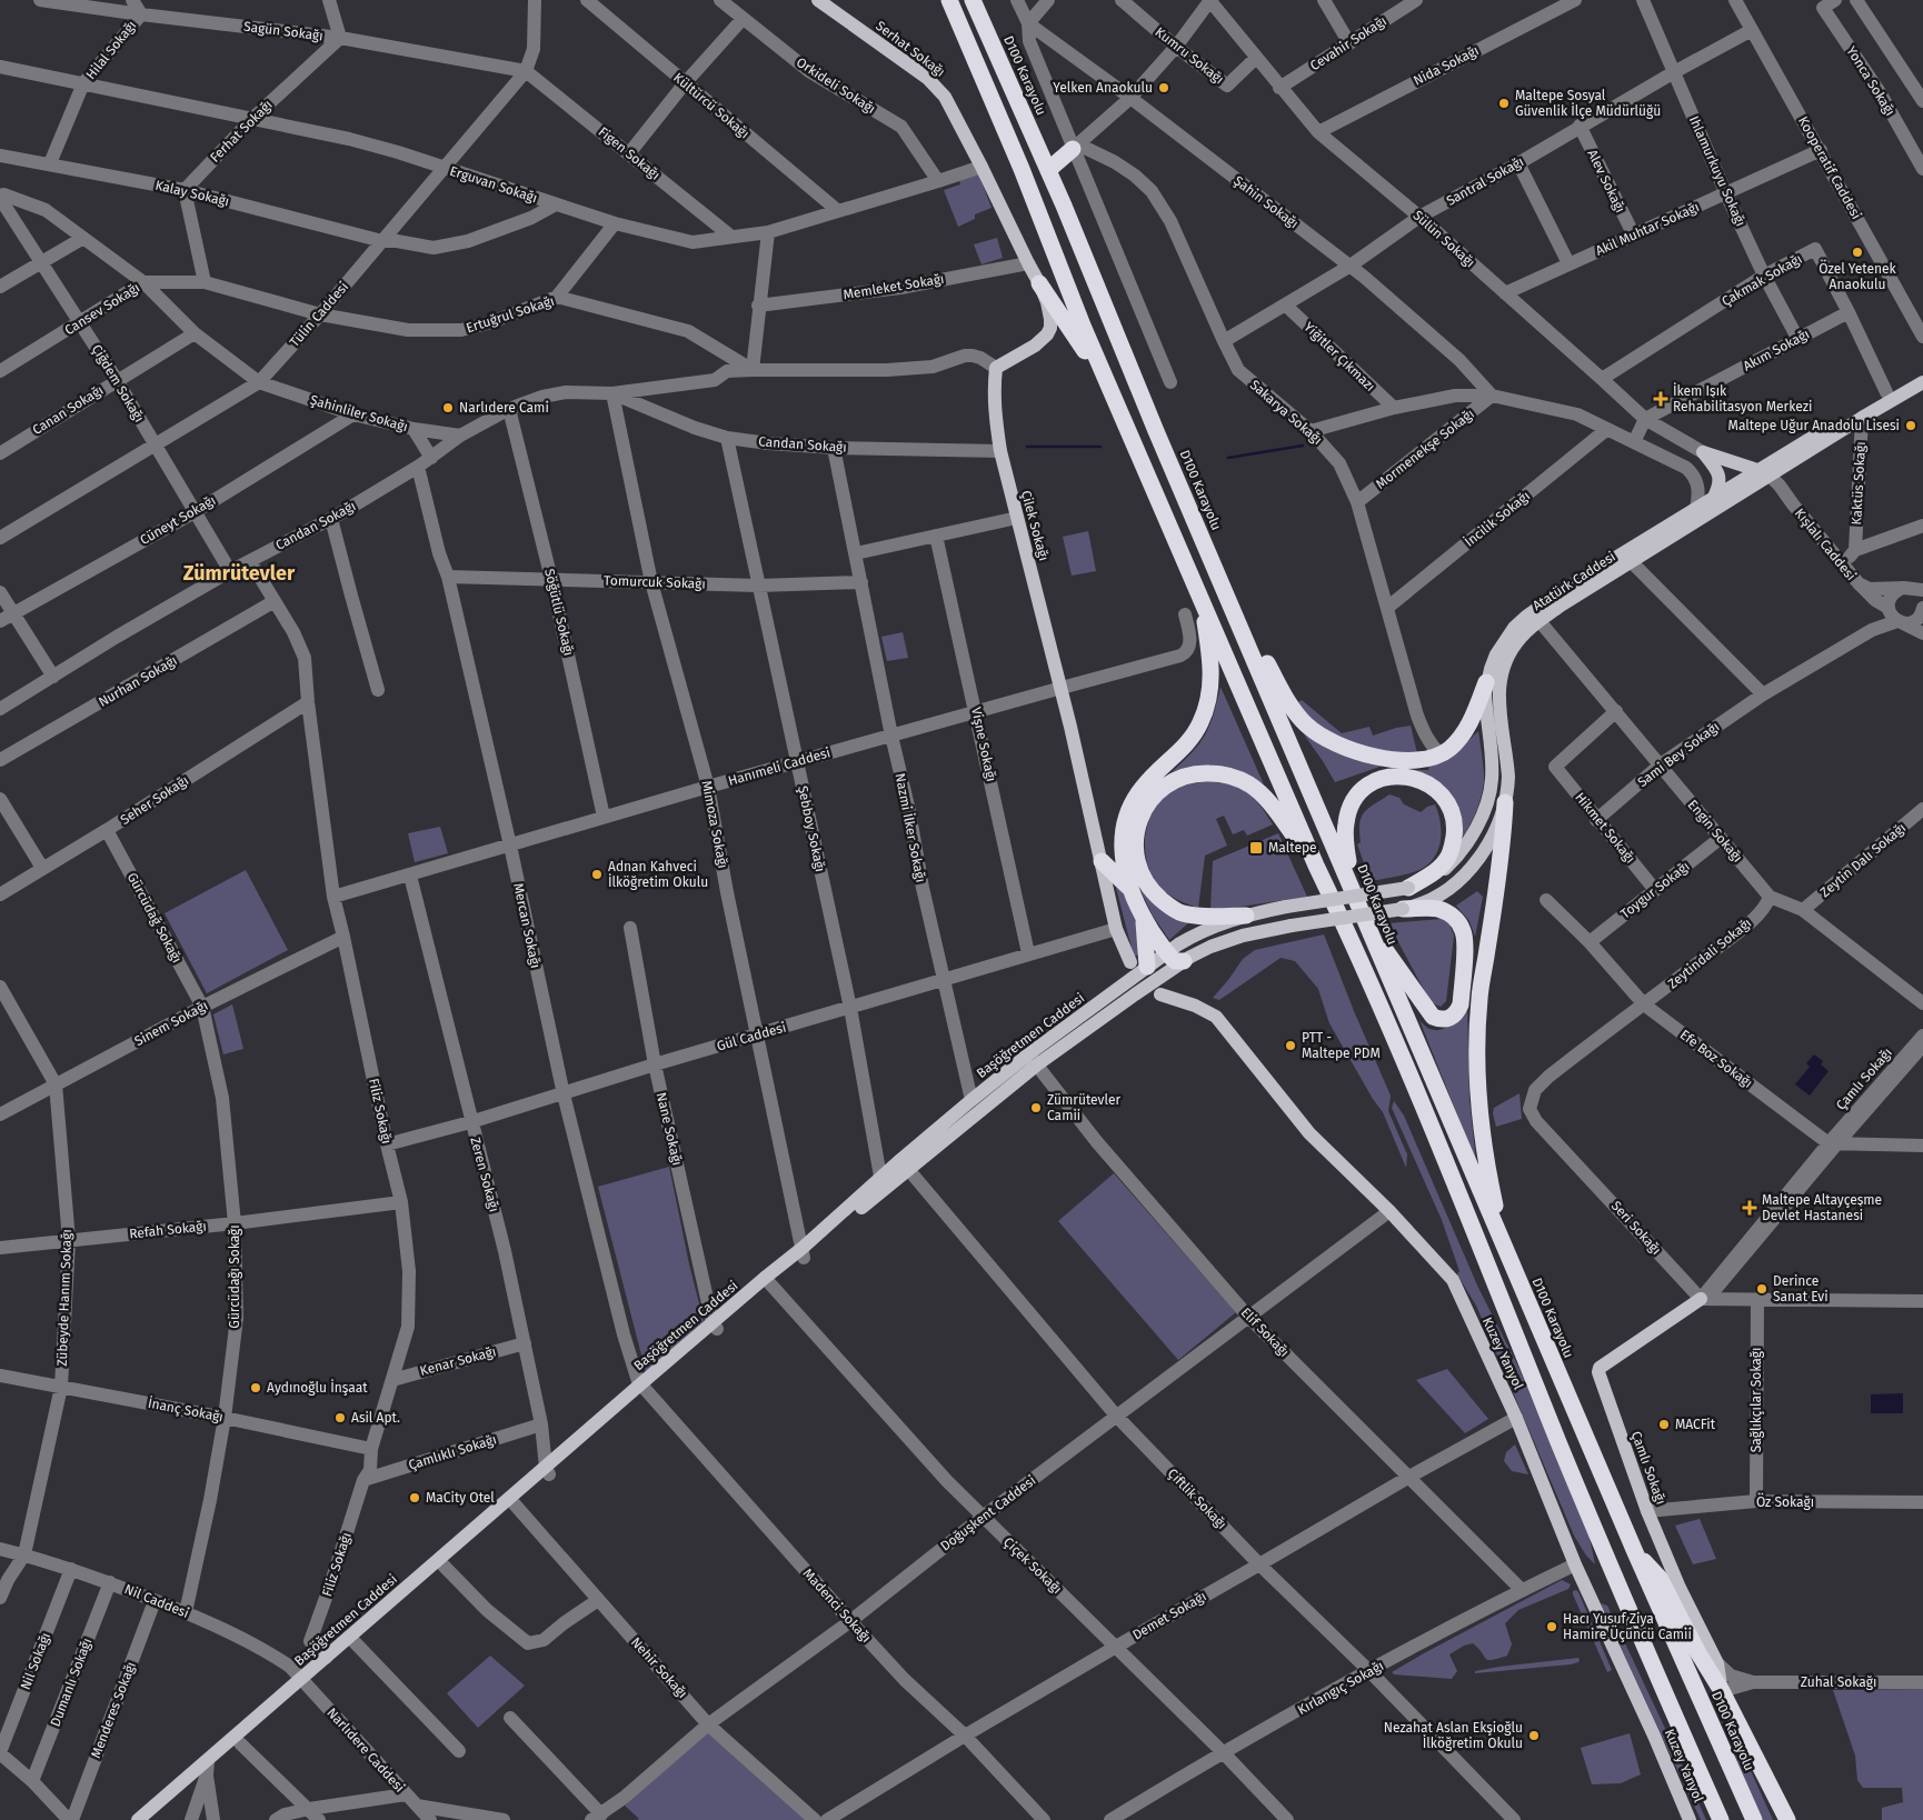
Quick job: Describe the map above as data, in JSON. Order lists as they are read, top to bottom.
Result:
{
  "streets": {
    "highway": ["D100 Karayolu"],
    "main road": [
      "Serhat Sokağı",
      "Çilek Sokağı",
      "Atatürk Caddesi",
      "Başöğretmen Caddesi",
      "Çamlı Sokağı",
      "Kuzey Yanyol"
    ],
    "street": [
      "Sagün Sokağı",
      "Cevahir Sokağı",
      "Hilal Sokağı",
      "Kumru Sokağı",
      "Nida Sokağı",
      "Yonca Sokağı",
      "Orkideli Sokağı",
      "Kültürcü Sokağı",
      "Ferhat Sokağı",
      "Figen Sokağı",
      "Kooperatif Caddesi",
      "Ihlamurkuyu Sokağı",
      "Santral Sokağı",
      "Alev Sokağı",
      "Erguvan Sokağı",
      "Kalay Sokağı",
      "Şahin Sokağı",
      "Akil Muhtar Sokağı",
      "Sülün Sokağı",
      "Çakmak Sokağı",
      "Memleket Sokağı",
      "Cansev Sokağı",
      "Tülin Caddesi",
      "Ertuğrul Sokağı",
      "Akım Sokağı",
      "Yiğitler Çıkmazı",
      "Çiğdem Sokağı",
      "Canan Sokağı",
      "Sakarya Sokağı",
      "Şahinliler Sokağı",
      "Candan Sokağı",
      "Mormenekşe Sokağı",
      "Kaktüs Sokağı",
      "İncilik Sokağı",
      "Cüneyt Sokağı",
      "Kışlalı Caddesi",
      "Tomurcuk Sokağı",
      "Söğütlü Sokağı",
      "Nurhan Sokağı",
      "Vişne Sokağı",
      "Sami Bey Sokağı",
      "Hanımeli Caddesi",
      "Seher Sokağı",
      "Mimoza Sokağı",
      "Nazmi İlker Sokağı",
      "Hikmet Sokağı",
      "Şebboy Sokağı",
      "Engin Sokağı",
      "Zeytin Dalı Sokağı",
      "Toygur Sokağı",
      "Gürcüdağ Sokağı",
      "Mercan Sokağı",
      "Zeytindali Sokağı",
      "Sinem Sokağı",
      "Gül Caddesi",
      "Efe Boz Sokağı",
      "Filiz Sokağı",
      "Nane Sokağı",
      "Zeren Sokağı",
      "Seri Sokağı",
      "Refah Sokağı",
      "Gürcüdağı Sokağı",
      "Zübeyde Hanım Sokağı",
      "Elif Sokağı",
      "Kenar Sokağı",
      "Sağlıkçılar Sokağı",
      "İnanç Sokağı",
      "Çamlıklı Sokağı",
      "Çiftlik Sokağı",
      "Öz Sokağı",
      "Doğuşkent Caddesi",
      "Çiçek Sokağı",
      "Nil Caddesi",
      "Madenci Sokağı",
      "Demet Sokağı",
      "Nil Sokağı",
      "Nehir Sokağı",
      "Dumanlı Sokağı",
      "Zuhal Sokağı",
      "Kırlangıç Sokağı",
      "Menderes Sokağı",
      "Narlıdere Caddesi"
    ]
  },
  "crossings": [
    ["Sagün Sokağı", "Hilal Sokağı"],
    ["Sagün Sokağı", "Ferhat Sokağı"],
    ["Sagün Sokağı", "Figen Sokağı"],
    ["Sagün Sokağı", "Tülin Caddesi"],
    ["Cevahir Sokağı", "Sülün Sokağı"],
    ["Serhat Sokağı", "Erguvan Sokağı"],
    ["Hilal Sokağı", "Erguvan Sokağı"],
    ["Hilal Sokağı", "Kalay Sokağı"],
    ["Kumru Sokağı", "Sülün Sokağı"],
    ["Nida Sokağı", "Sülün Sokağı"],
    ["Orkideli Sokağı", "Erguvan Sokağı"],
    ["Kültürcü Sokağı", "Erguvan Sokağı"],
    ["Ferhat Sokağı", "Erguvan Sokağı"],
    ["Ferhat Sokağı", "Kalay Sokağı"],
    ["Figen Sokağı", "Erguvan Sokağı"],
    ["Figen Sokağı", "Tülin Caddesi"],
    ["Kooperatif Caddesi", "Santral Sokağı"],
    ["Kooperatif Caddesi", "Akil Muhtar Sokağı"],
    ["Ihlamurkuyu Sokağı", "Santral Sokağı"],
    ["Ihlamurkuyu Sokağı", "Akil Muhtar Sokağı"],
    ["Ihlamurkuyu Sokağı", "Çakmak Sokağı"],
    ["Ihlamurkuyu Sokağı", "Akım Sokağı"],
    ["Santral Sokağı", "Alev Sokağı"],
    ["Santral Sokağı", "Şahin Sokağı"],
    ["Santral Sokağı", "Sülün Sokağı"],
    ["Santral Sokağı", "Yiğitler Çıkmazı"],
    ["Santral Sokağı", "Sakarya Sokağı"],
    ["Alev Sokağı", "Akil Muhtar Sokağı"],
    ["Erguvan Sokağı", "Kalay Sokağı"],
    ["Erguvan Sokağı", "Tülin Caddesi"],
    ["Kalay Sokağı", "Tülin Caddesi"],
    ["Şahin Sokağı", "Mormenekşe Sokağı"],
    ["Akil Muhtar Sokağı", "Sülün Sokağı"],
    ["Sülün Sokağı", "Çakmak Sokağı"],
    ["Sülün Sokağı", "Akım Sokağı"],
    ["Çakmak Sokağı", "Akım Sokağı"],
    ["Çakmak Sokağı", "Atatürk Caddesi"],
    ["Cansev Sokağı", "Tülin Caddesi"],
    ["Cansev Sokağı", "Ertuğrul Sokağı"],
    ["Cansev Sokağı", "Çiğdem Sokağı"],
    ["Cansev Sokağı", "Canan Sokağı"],
    ["Cansev Sokağı", "Şahinliler Sokağı"],
    ["Tülin Caddesi", "Ertuğrul Sokağı"],
    ["Tülin Caddesi", "Çiğdem Sokağı"],
    ["Tülin Caddesi", "Şahinliler Sokağı"],
    ["Ertuğrul Sokağı", "Candan Sokağı"],
    ["Çiğdem Sokağı", "Canan Sokağı"],
    ["Çiğdem Sokağı", "Candan Sokağı"],
    ["Çiğdem Sokağı", "Cüneyt Sokağı"],
    ["Sakarya Sokağı", "Mormenekşe Sokağı"],
    ["Sakarya Sokağı", "İncilik Sokağı"],
    ["Şahinliler Sokağı", "Candan Sokağı"],
    ["Şahinliler Sokağı", "Cüneyt Sokağı"],
    ["Candan Sokağı", "Çilek Sokağı"],
    ["Candan Sokağı", "Söğütlü Sokağı"],
    ["Candan Sokağı", "Mimoza Sokağı"],
    ["Candan Sokağı", "Nazmi İlker Sokağı"],
    ["Candan Sokağı", "Şebboy Sokağı"],
    ["Candan Sokağı", "Mercan Sokağı"],
    ["Candan Sokağı", "Filiz Sokağı"],
    ["Kaktüs Sokağı", "Atatürk Caddesi"],
    ["Çilek Sokağı", "Hanımeli Caddesi"],
    ["Çilek Sokağı", "Başöğretmen Caddesi"],
    ["Çilek Sokağı", "Gül Caddesi"],
    ["Kışlalı Caddesi", "Atatürk Caddesi"],
    ["Kışlalı Caddesi", "Sami Bey Sokağı"],
    ["Atatürk Caddesi", "Engin Sokağı"],
    ["Atatürk Caddesi", "Başöğretmen Caddesi"],
    ["Tomurcuk Sokağı", "Söğütlü Sokağı"],
    ["Tomurcuk Sokağı", "Mimoza Sokağı"],
    ["Tomurcuk Sokağı", "Nazmi İlker Sokağı"],
    ["Tomurcuk Sokağı", "Şebboy Sokağı"],
    ["Tomurcuk Sokağı", "Mercan Sokağı"],
    ["Söğütlü Sokağı", "Hanımeli Caddesi"],
    ["Nurhan Sokağı", "Filiz Sokağı"],
    ["Vişne Sokağı", "Hanımeli Caddesi"],
    ["Vişne Sokağı", "Gül Caddesi"],
    ["Sami Bey Sokağı", "Hikmet Sokağı"],
    ["Sami Bey Sokağı", "Engin Sokağı"],
    ["Hanımeli Caddesi", "Mimoza Sokağı"],
    ["Hanımeli Caddesi", "Nazmi İlker Sokağı"],
    ["Hanımeli Caddesi", "Şebboy Sokağı"],
    ["Hanımeli Caddesi", "Mercan Sokağı"],
    ["Hanımeli Caddesi", "Filiz Sokağı"],
    ["Hanımeli Caddesi", "Zeren Sokağı"],
    ["Seher Sokağı", "Gürcüdağ Sokağı"],
    ["Seher Sokağı", "Filiz Sokağı"],
    ["Mimoza Sokağı", "Başöğretmen Caddesi"],
    ["Mimoza Sokağı", "Gül Caddesi"],
    ["Nazmi İlker Sokağı", "Başöğretmen Caddesi"],
    ["Nazmi İlker Sokağı", "Gül Caddesi"],
    ["Hikmet Sokağı", "Engin Sokağı"],
    ["Hikmet Sokağı", "Toygur Sokağı"],
    ["Şebboy Sokağı", "Başöğretmen Caddesi"],
    ["Şebboy Sokağı", "Gül Caddesi"],
    ["Engin Sokağı", "Zeytin Dalı Sokağı"],
    ["Engin Sokağı", "Toygur Sokağı"],
    ["Engin Sokağı", "Zeytindali Sokağı"],
    ["Toygur Sokağı", "Efe Boz Sokağı"],
    ["Gürcüdağ Sokağı", "Sinem Sokağı"],
    ["Gürcüdağ Sokağı", "Gürcüdağı Sokağı"],
    ["Mercan Sokağı", "Başöğretmen Caddesi"],
    ["Mercan Sokağı", "Gül Caddesi"],
    ["Mercan Sokağı", "Madenci Sokağı"],
    ["Zeytindali Sokağı", "Efe Boz Sokağı"],
    ["Zeytindali Sokağı", "Seri Sokağı"],
    ["Sinem Sokağı", "Filiz Sokağı"],
    ["Sinem Sokağı", "Gürcüdağı Sokağı"],
    ["Sinem Sokağı", "Zübeyde Hanım Sokağı"],
    ["Başöğretmen Caddesi", "Filiz Sokağı"],
    ["Başöğretmen Caddesi", "Nane Sokağı"],
    ["Başöğretmen Caddesi", "Zeren Sokağı"],
    ["Başöğretmen Caddesi", "Elif Sokağı"],
    ["Başöğretmen Caddesi", "Çiftlik Sokağı"],
    ["Başöğretmen Caddesi", "Çiçek Sokağı"],
    ["Başöğretmen Caddesi", "Nil Caddesi"],
    ["Başöğretmen Caddesi", "Madenci Sokağı"],
    ["Başöğretmen Caddesi", "Nehir Sokağı"],
    ["Başöğretmen Caddesi", "Narlıdere Caddesi"],
    ["Gül Caddesi", "Filiz Sokağı"],
    ["Gül Caddesi", "Nane Sokağı"],
    ["Gül Caddesi", "Zeren Sokağı"],
    ["Efe Boz Sokağı", "Çamlı Sokağı"],
    ["Efe Boz Sokağı", "Seri Sokağı"],
    ["Çamlı Sokağı", "Seri Sokağı"],
    ["Çamlı Sokağı", "Öz Sokağı"],
    ["Çamlı Sokağı", "Zuhal Sokağı"],
    ["Filiz Sokağı", "Refah Sokağı"],
    ["Filiz Sokağı", "Kenar Sokağı"],
    ["Filiz Sokağı", "İnanç Sokağı"],
    ["Filiz Sokağı", "Çamlıklı Sokağı"],
    ["Zeren Sokağı", "Kenar Sokağı"],
    ["Zeren Sokağı", "Çamlıklı Sokağı"],
    ["Refah Sokağı", "Gürcüdağı Sokağı"],
    ["Refah Sokağı", "Zübeyde Hanım Sokağı"],
    ["Gürcüdağı Sokağı", "İnanç Sokağı"],
    ["Gürcüdağı Sokağı", "Nil Caddesi"],
    ["Zübeyde Hanım Sokağı", "İnanç Sokağı"],
    ["Zübeyde Hanım Sokağı", "Nil Caddesi"],
    ["Elif Sokağı", "Doğuşkent Caddesi"],
    ["Elif Sokağı", "Demet Sokağı"],
    ["Elif Sokağı", "Kırlangıç Sokağı"],
    ["Kuzey Yanyol", "Doğuşkent Caddesi"],
    ["Kuzey Yanyol", "Demet Sokağı"],
    ["Kuzey Yanyol", "Kırlangıç Sokağı"],
    ["Sağlıkçılar Sokağı", "Öz Sokağı"],
    ["Çiftlik Sokağı", "Doğuşkent Caddesi"],
    ["Çiftlik Sokağı", "Demet Sokağı"],
    ["Çiftlik Sokağı", "Kırlangıç Sokağı"],
    ["Doğuşkent Caddesi", "Çiçek Sokağı"],
    ["Doğuşkent Caddesi", "Madenci Sokağı"],
    ["Doğuşkent Caddesi", "Nehir Sokağı"],
    ["Çiçek Sokağı", "Demet Sokağı"],
    ["Çiçek Sokağı", "Kırlangıç Sokağı"],
    ["Nil Caddesi", "Nil Sokağı"],
    ["Nil Caddesi", "Dumanlı Sokağı"],
    ["Nil Caddesi", "Menderes Sokağı"],
    ["Nil Caddesi", "Narlıdere Caddesi"],
    ["Madenci Sokağı", "Demet Sokağı"]
  ],
  "districts": ["Zümrütevler"],
  "places": {
    "other": [
      "Yelken Anaokulu",
      "Maltepe Sosyal Güvenlik İlçe Müdürlüğü",
      "Özel Yetenek Anaokulu",
      "Narlıdere Cami",
      "Maltepe Uğur Anadolu Lisesi",
      "Adnan Kahveci İlköğretim Okulu",
      "PTT - Maltepe PDM",
      "Zümrütevler Camii",
      "Derince Sanat Evi",
      "Aydınoğlu İnşaat",
      "Asil Apt.",
      "MACFit",
      "MaCity Otel",
      "Hacı Yusuf Ziya Hamire Üçüncü Camii",
      "Nezahat Aslan Ekşioğlu İlköğretim Okulu"
    ],
    "health": ["İkem Işık Rehabilitasyon Merkezi", "Maltepe Altayçeşme Devlet Hastanesi"],
    "transit": ["Maltepe"]
  }
}
